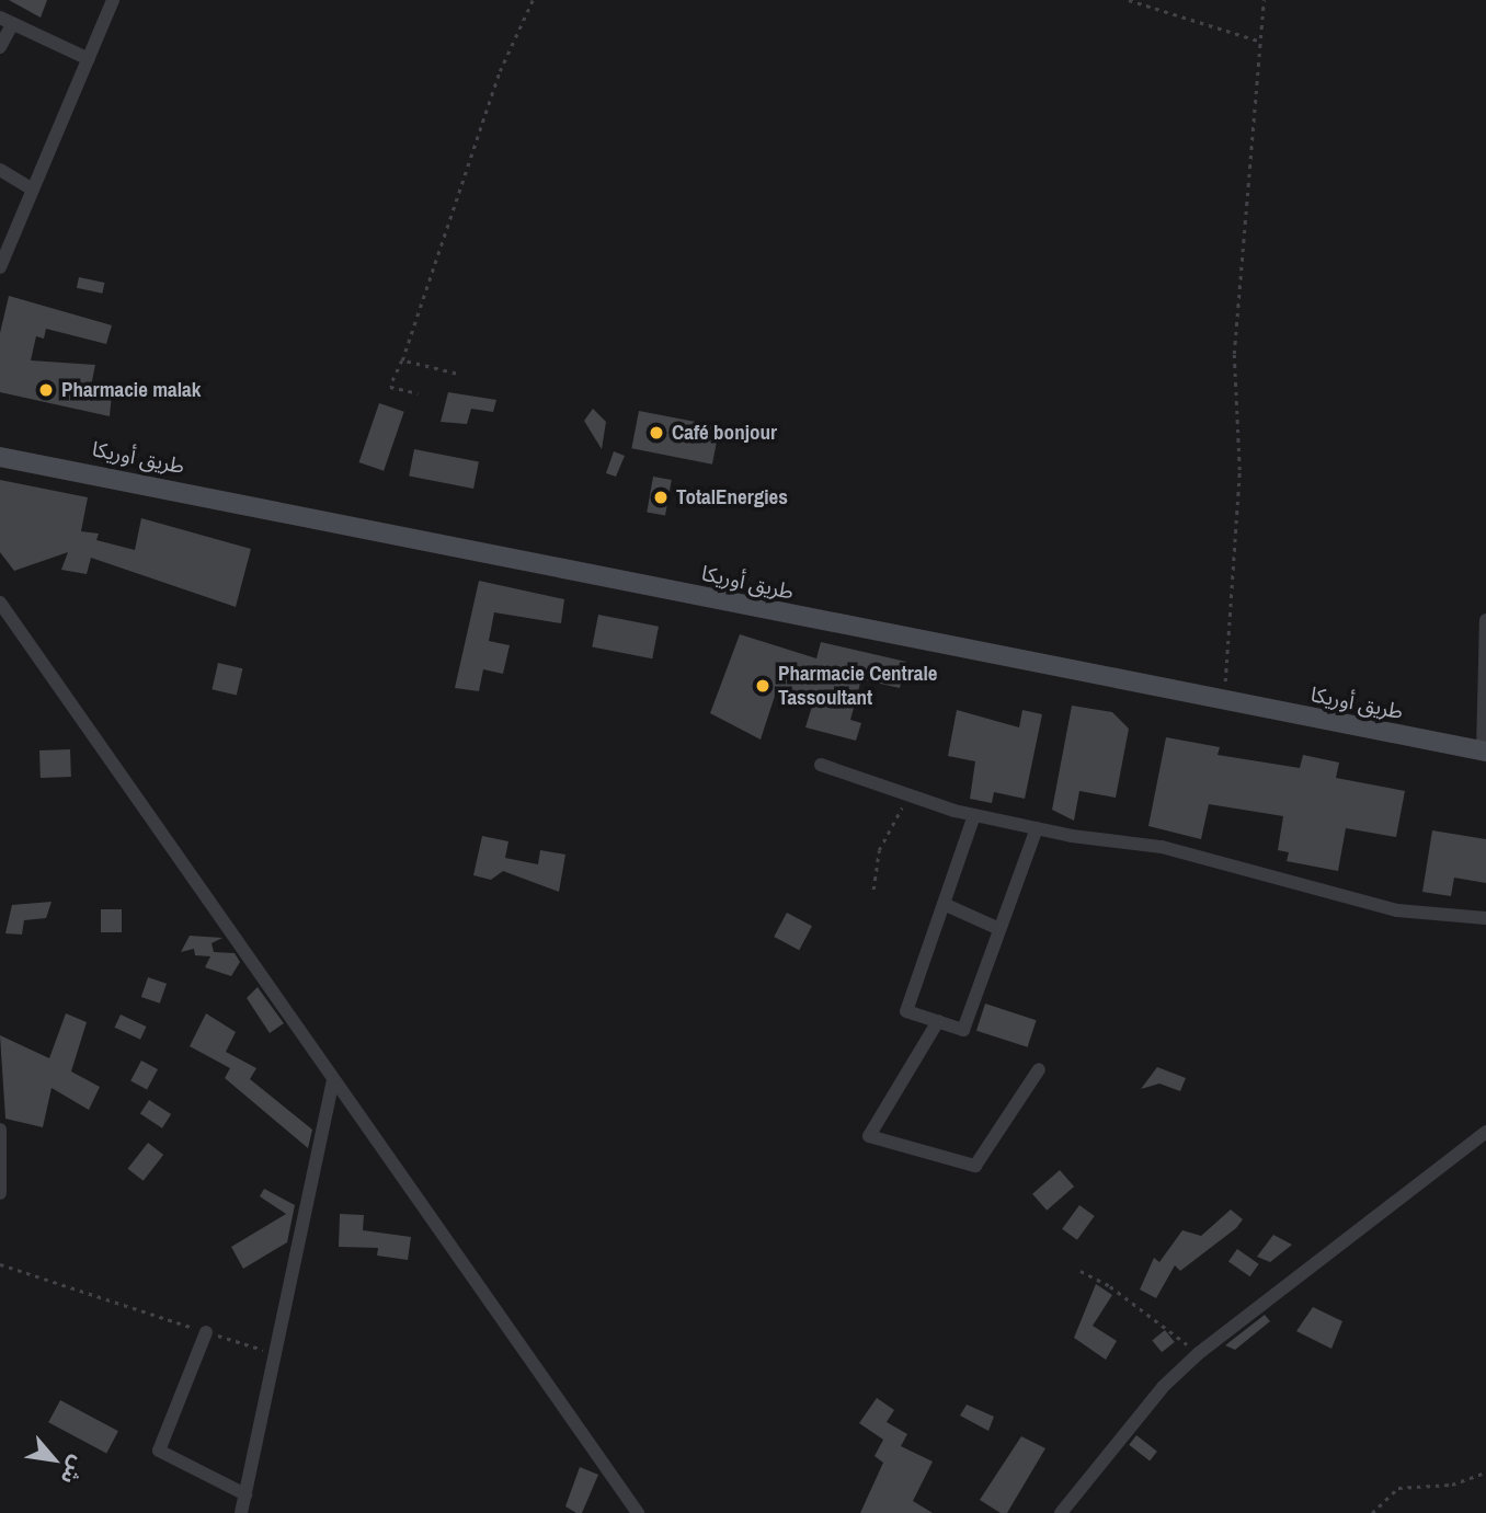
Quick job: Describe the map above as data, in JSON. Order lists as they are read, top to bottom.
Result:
{
  "streets": {
    "street": ["طريق أوريكا"]
  },
  "places": [
    "Pharmacie malak",
    "Café bonjour",
    "TotalEnergies",
    "Pharmacie Centrale Tassoultant"
  ],
  "north": "bottom right"
}
